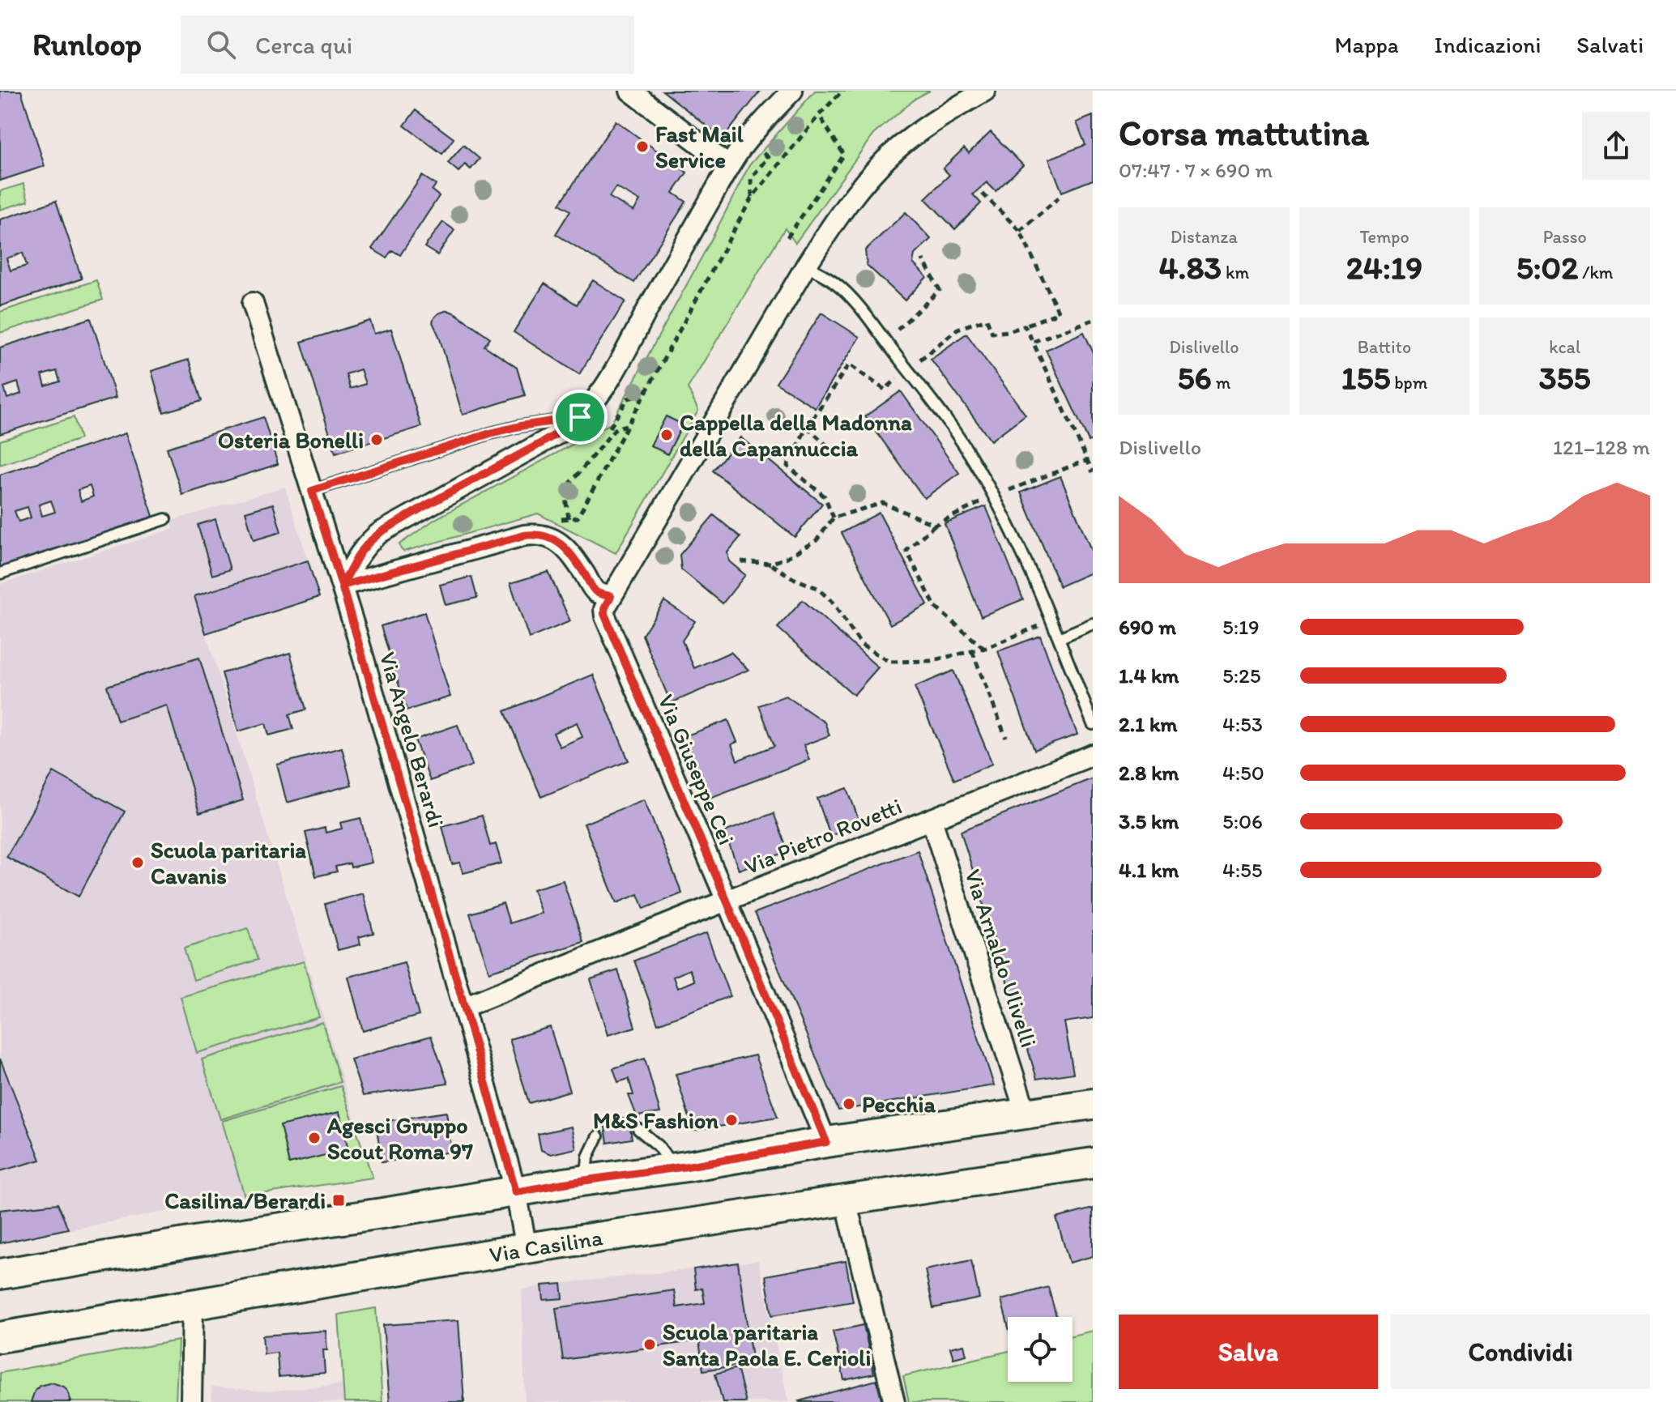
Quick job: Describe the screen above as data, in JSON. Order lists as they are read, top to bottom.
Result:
{
  "streets": {
    "main road": ["Via Casilina"],
    "street": [
      "Via Angelo Berardi",
      "Via Giuseppe Cei",
      "Via Pietro Rovetti",
      "Via Arnaldo Ulivelli"
    ]
  },
  "crossings": [
    ["Via Angelo Berardi", "Via Pietro Rovetti"],
    ["Via Angelo Berardi", "Via Casilina"],
    ["Via Giuseppe Cei", "Via Pietro Rovetti"],
    ["Via Pietro Rovetti", "Via Arnaldo Ulivelli"]
  ],
  "places": {
    "other": [
      "Fast Mail Service",
      "Cappella della Madonna della Capannuccia",
      "Osteria Bonelli",
      "Scuola paritaria Cavanis",
      "Pecchia",
      "M&S Fashion",
      "Agesci Gruppo Scout Roma 97",
      "Scuola paritaria Santa Paola E. Cerioli"
    ],
    "transit": ["Casilina/Berardi"]
  },
  "page": {
    "header": "Runloop",
    "search": "Cerca qui",
    "nav": ["Mappa", "Indicazioni", "Salvati"],
    "heading": ["Corsa mattutina", "07:47 · 7 × 690 m"],
    "stats": [
      ["Distanza", "4.83 km"],
      ["Tempo", "24:19"],
      ["Passo", "5:02 /km"],
      ["Dislivello", "56 m"],
      ["Battito", "155 bpm"],
      ["kcal", "355"]
    ],
    "chart": ["Dislivello", "121–128 m"],
    "list": [
      {
        "name": "690 m",
        "note": "5:19"
      },
      {
        "name": "1.4 km",
        "note": "5:25"
      },
      {
        "name": "2.1 km",
        "note": "4:53"
      },
      {
        "name": "2.8 km",
        "note": "4:50"
      },
      {
        "name": "3.5 km",
        "note": "5:06"
      },
      {
        "name": "4.1 km",
        "note": "4:55"
      }
    ],
    "buttons": ["Salva", "Condividi"]
  }
}
